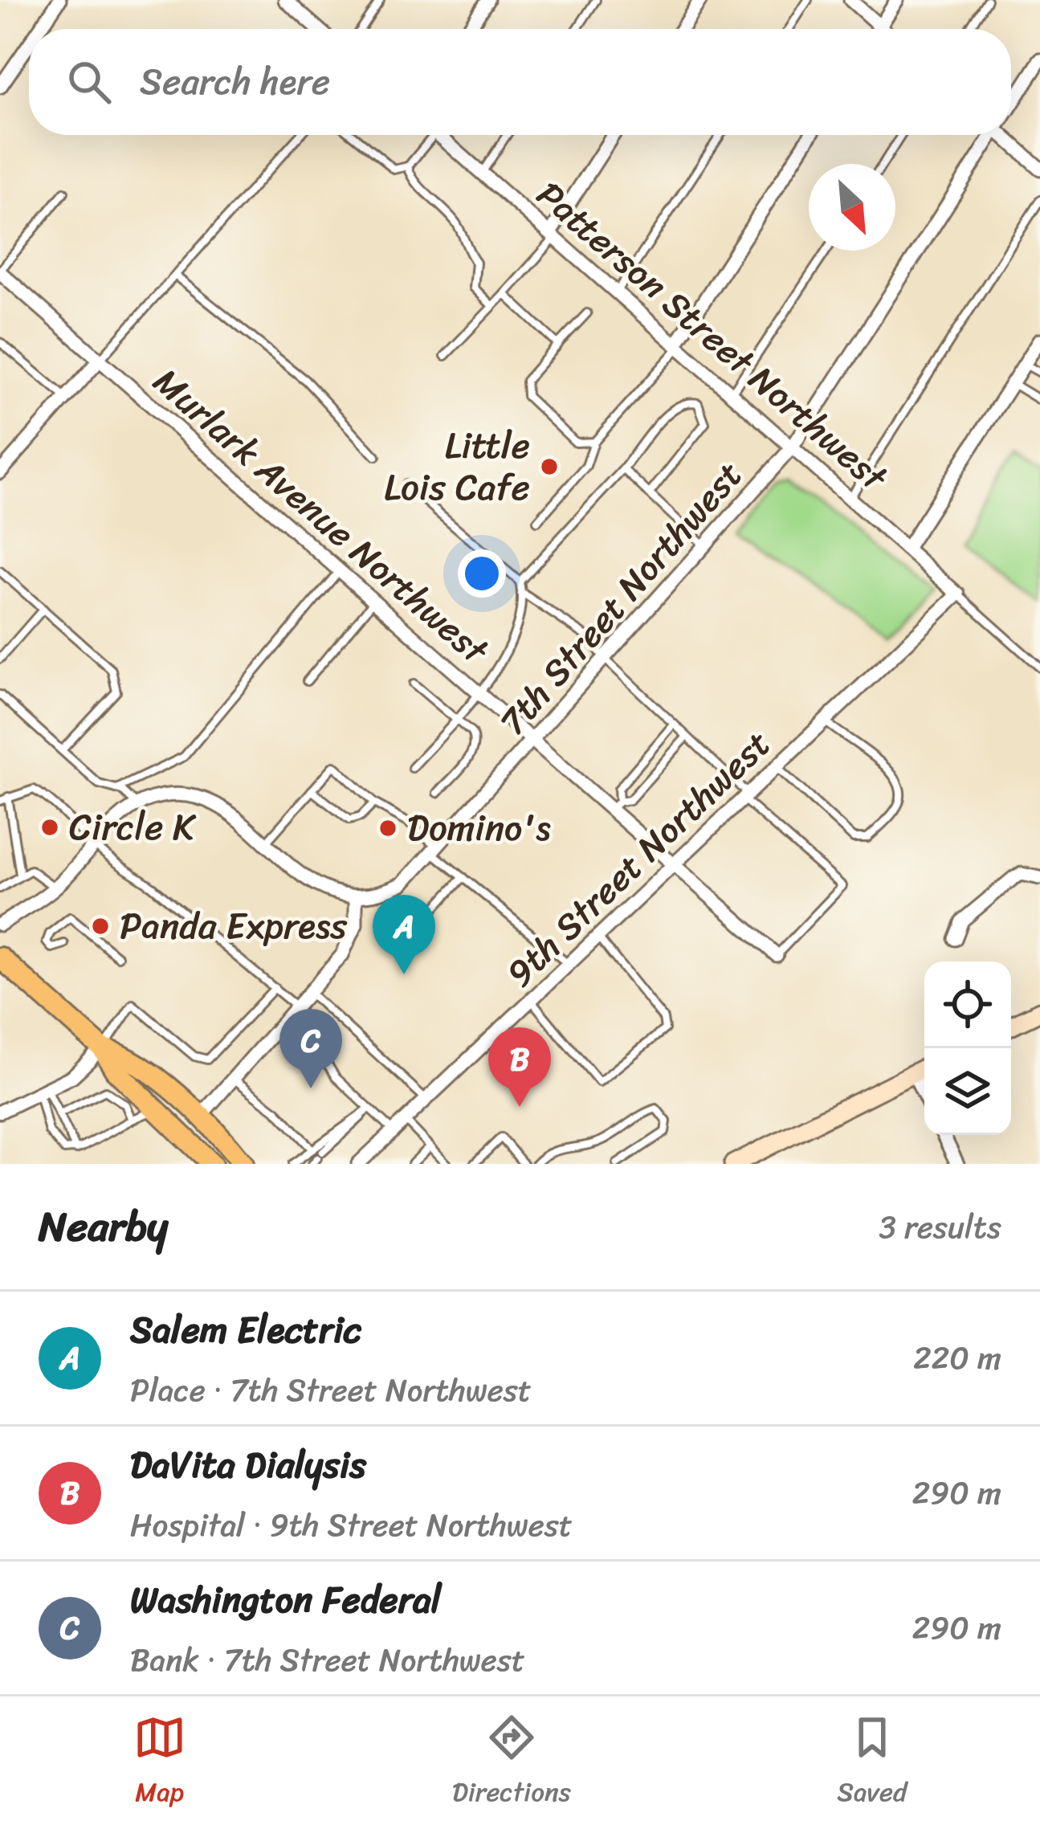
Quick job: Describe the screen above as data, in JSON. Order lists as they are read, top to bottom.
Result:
{
  "streets": {
    "street": [
      "Patterson Street Northwest",
      "Murlark Avenue Northwest",
      "7th Street Northwest",
      "9th Street Northwest"
    ]
  },
  "crossings": [
    ["Patterson Street Northwest", "7th Street Northwest"],
    ["Patterson Street Northwest", "9th Street Northwest"],
    ["Murlark Avenue Northwest", "7th Street Northwest"],
    ["Murlark Avenue Northwest", "9th Street Northwest"]
  ],
  "places": [
    "Little Lois Cafe",
    "Circle K",
    "Domino's",
    "Panda Express"
  ],
  "north": "bottom right",
  "page": {
    "search": "Search here",
    "pins": ["A", "C", "B"],
    "heading": ["Nearby", "3 results"],
    "list": [
      {
        "mark": "A",
        "name": "Salem Electric",
        "note": "Place · 7th Street Northwest",
        "value": "220 m"
      },
      {
        "mark": "B",
        "name": "DaVita Dialysis",
        "note": "Hospital · 9th Street Northwest",
        "value": "290 m"
      },
      {
        "mark": "C",
        "name": "Washington Federal",
        "note": "Bank · 7th Street Northwest",
        "value": "290 m"
      }
    ],
    "nav": ["Map", "Directions", "Saved"]
  }
}
